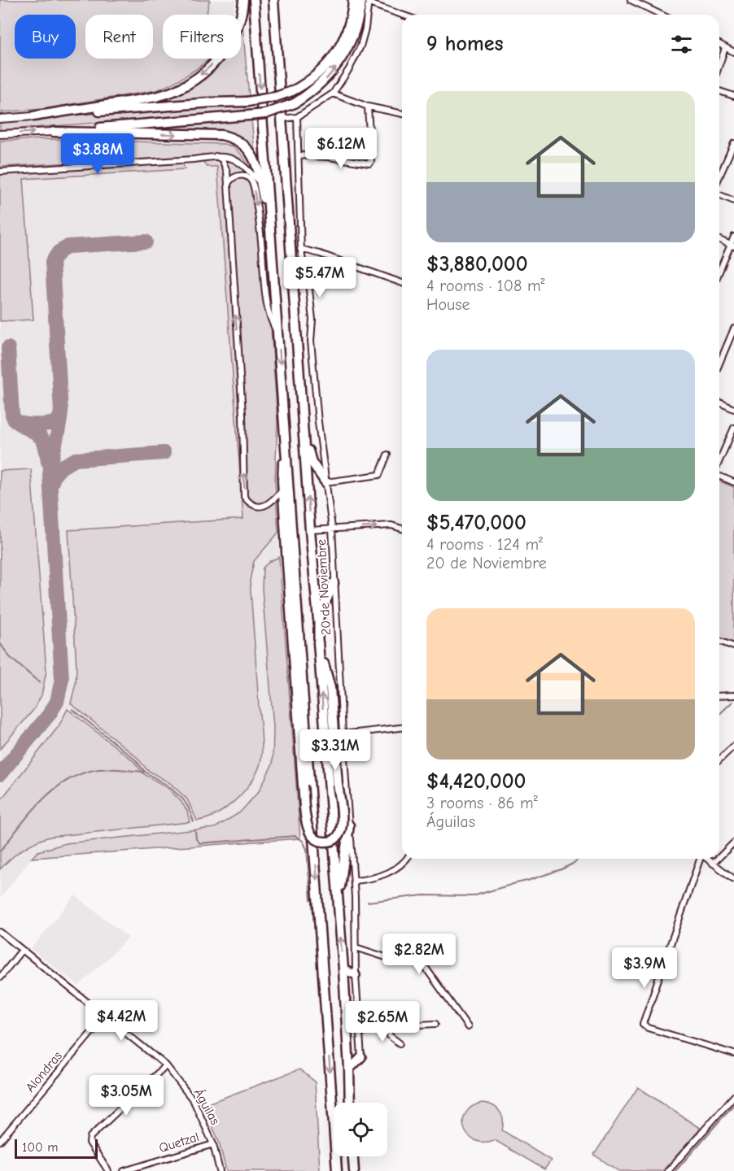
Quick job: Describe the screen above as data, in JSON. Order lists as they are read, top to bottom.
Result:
{
  "streets": {
    "street": [
      "20 de Noviembre",
      "Alondras",
      "Águilas",
      "Quetzal"
    ]
  },
  "crossings": [
    ["Alondras", "Águilas"],
    ["Águilas", "Quetzal"]
  ],
  "scale_bar": "100 m",
  "page": {
    "chip": ["Buy", "Rent", "Filters"],
    "heading": "9 homes",
    "list": [
      {
        "name": "$3,880,000",
        "note": "4 rooms · 108 m² · House"
      },
      {
        "name": "$5,470,000",
        "note": "4 rooms · 124 m² · 20 de Noviembre"
      },
      {
        "name": "$4,420,000",
        "note": "3 rooms · 86 m² · Águilas"
      }
    ],
    "price": [
      "$6.12M",
      "$3.88M",
      "$5.47M",
      "$3.31M",
      "$2.82M",
      "$3.9M",
      "$4.42M",
      "$2.65M",
      "$3.05M"
    ],
    "scale": "100 m"
  }
}
